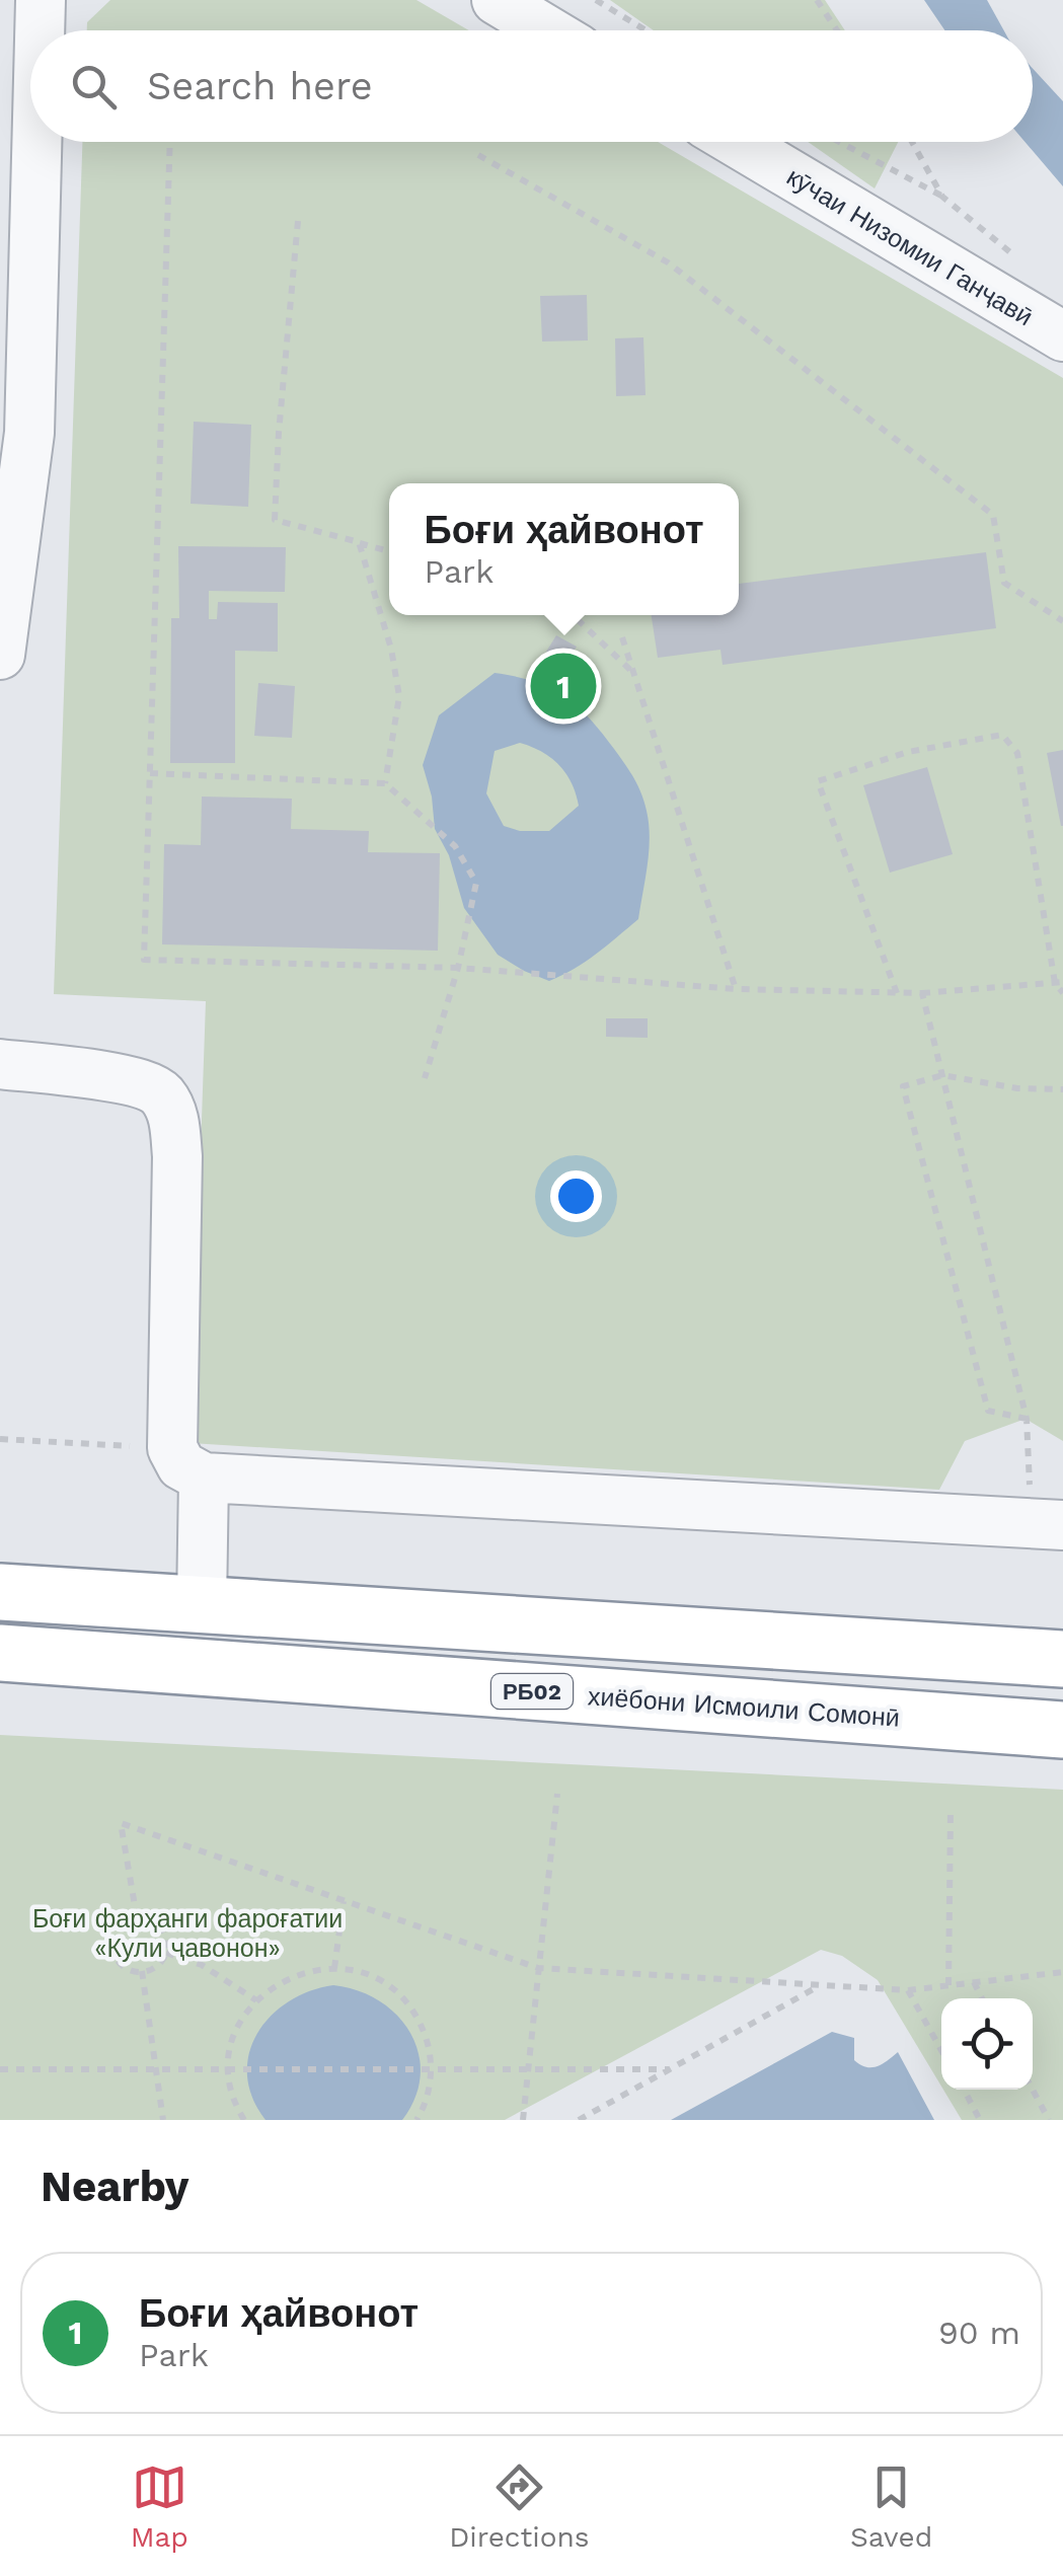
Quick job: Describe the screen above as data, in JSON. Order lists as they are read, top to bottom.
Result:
{
  "streets": {
    "highway": ["РБ02", "хиёбони Исмоили Сомонӣ"],
    "street": ["кӯчаи Низомии Ганҷавӣ"]
  },
  "parks": ["Боғи фарҳанги фароғатии «Кули ҷавонон»"],
  "page": {
    "search": "Search here",
    "popup": ["Боғи ҳайвонот", "Park"],
    "pins": "1",
    "heading": "Nearby",
    "list": [
      {
        "mark": "1",
        "name": "Боғи ҳайвонот",
        "note": "Park",
        "value": "90 m"
      }
    ],
    "nav": ["Map", "Directions", "Saved"]
  }
}
